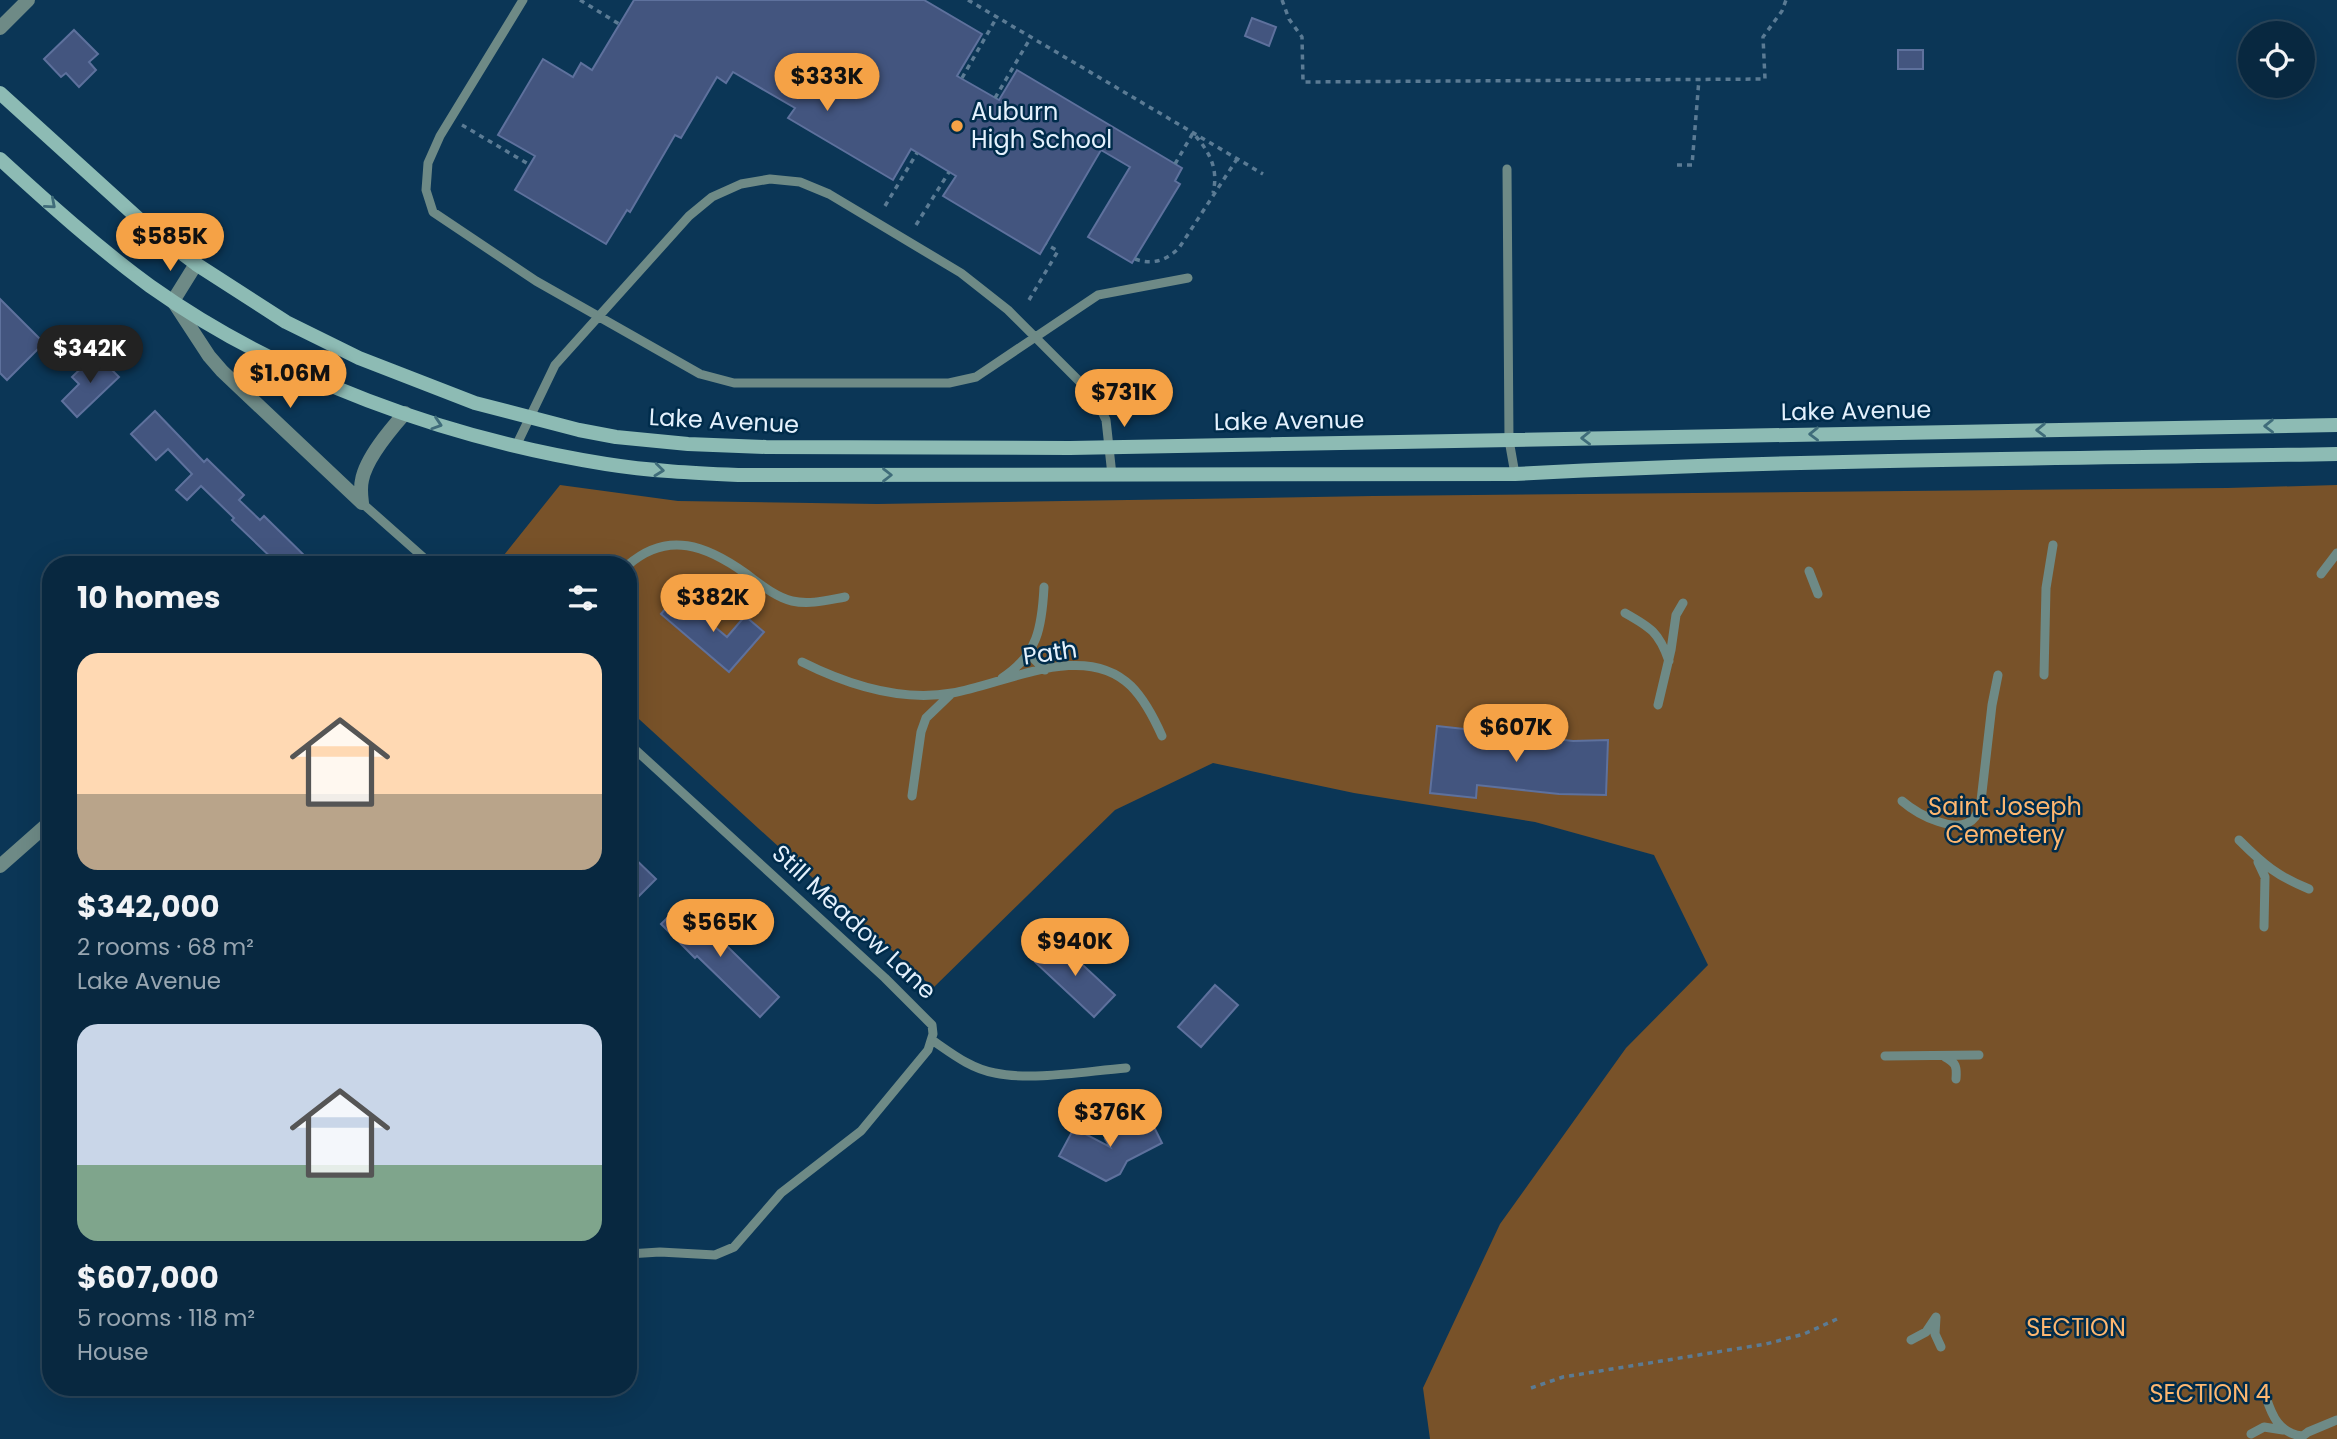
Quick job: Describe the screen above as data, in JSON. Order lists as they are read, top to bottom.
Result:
{
  "streets": {
    "main road": ["Lake Avenue"],
    "lane": ["Path", "Still Meadow Lane"]
  },
  "parks": ["Saint Joseph Cemetery", "SECTION", "SECTION 4"],
  "places": ["Auburn High School"],
  "page": {
    "price": [
      "$333K",
      "$585K",
      "$342K",
      "$1.06M",
      "$731K",
      "$382K",
      "$607K",
      "$565K",
      "$940K",
      "$376K"
    ],
    "heading": "10 homes",
    "list": [
      {
        "name": "$342,000",
        "note": "2 rooms · 68 m² · Lake Avenue"
      },
      {
        "name": "$607,000",
        "note": "5 rooms · 118 m² · House"
      }
    ]
  }
}
